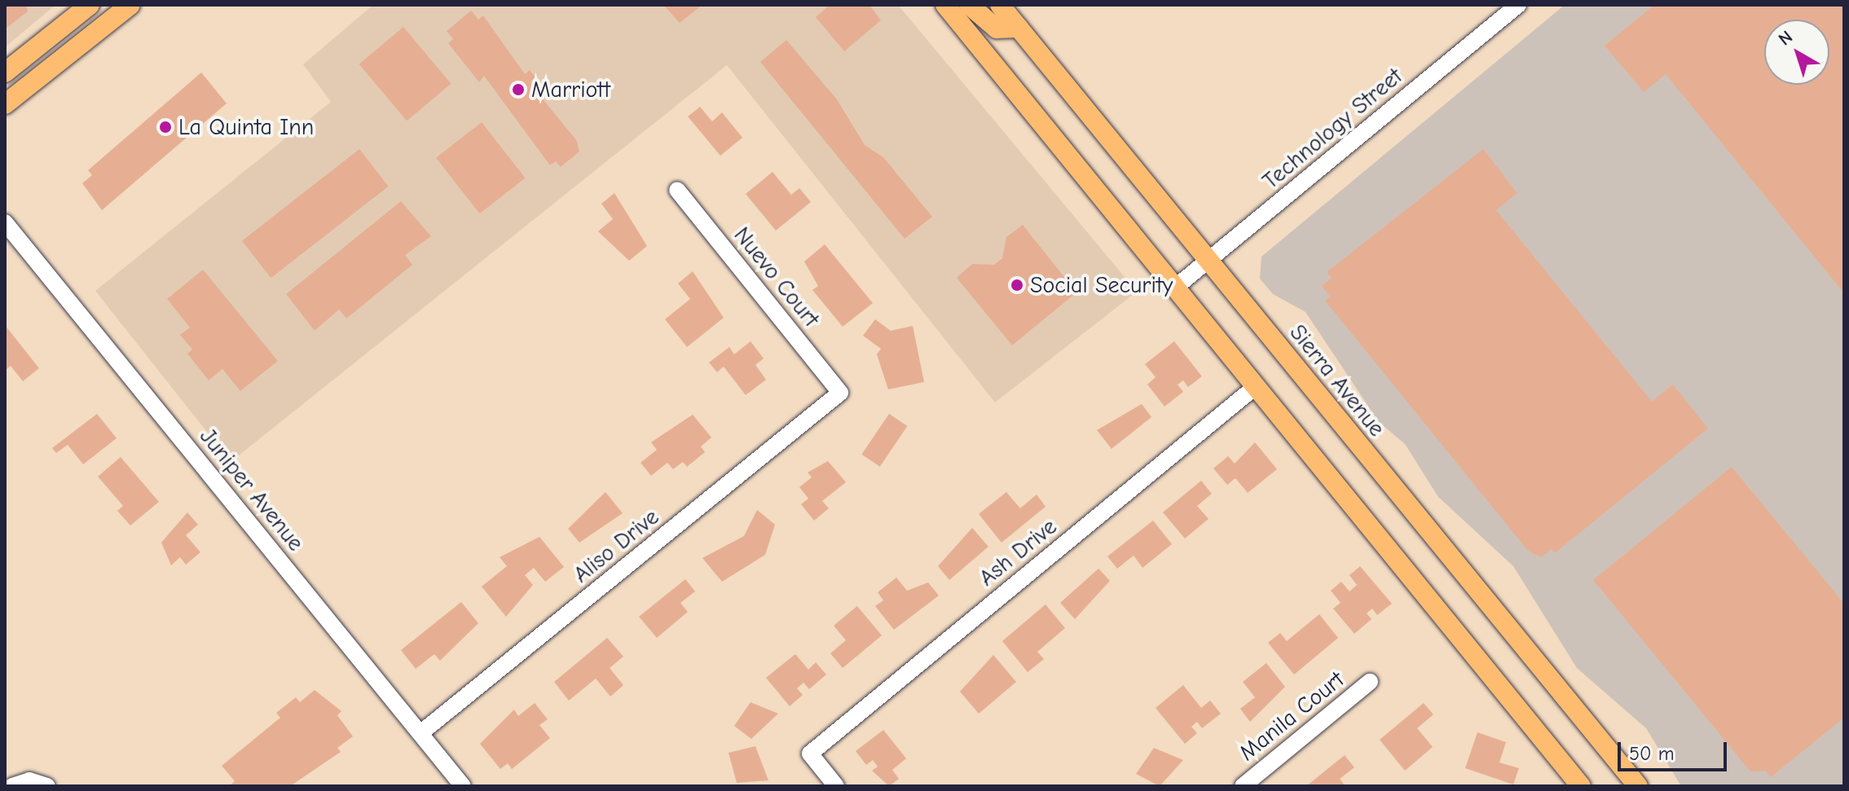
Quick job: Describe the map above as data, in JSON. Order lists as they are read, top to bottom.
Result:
{
  "streets": {
    "main road": ["Sierra Avenue"],
    "street": [
      "Technology Street",
      "Nuevo Court",
      "Juniper Avenue",
      "Aliso Drive",
      "Ash Drive",
      "Manila Court"
    ]
  },
  "crossings": [
    ["Technology Street", "Sierra Avenue"],
    ["Nuevo Court", "Aliso Drive"],
    ["Juniper Avenue", "Aliso Drive"]
  ],
  "places": ["Marriott", "La Quinta Inn", "Social Security"],
  "scale_bar": "50 m",
  "north": "top left"
}
